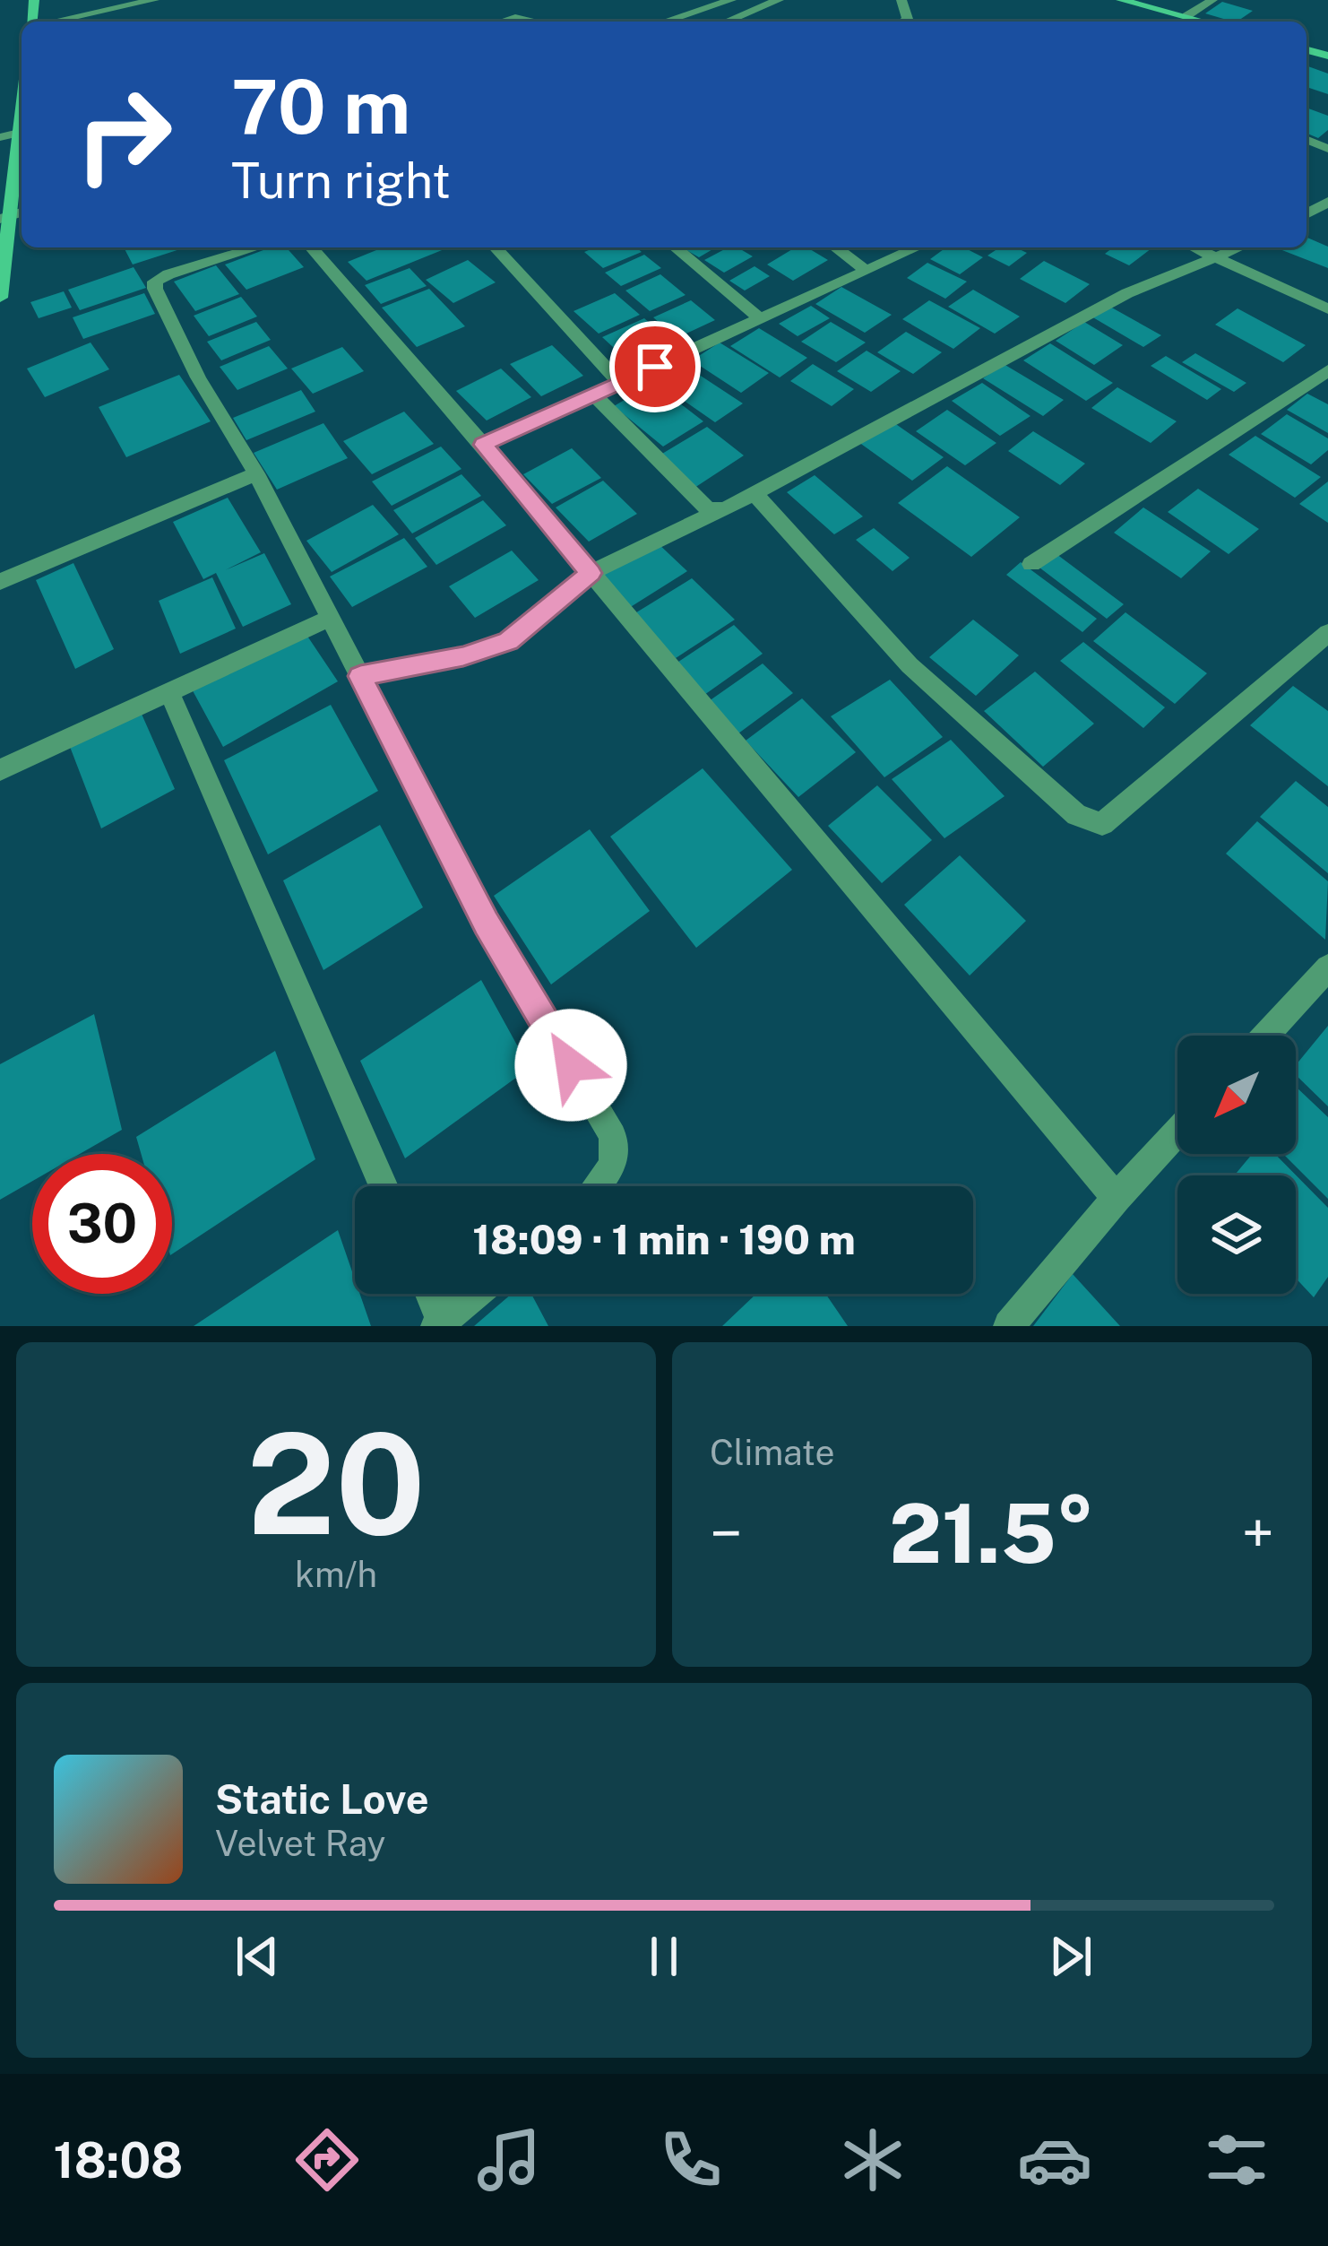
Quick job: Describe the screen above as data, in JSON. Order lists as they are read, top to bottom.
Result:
{
  "north": "bottom left",
  "page": {
    "turn": ["70 m", "Turn right"],
    "limit": "30",
    "trip": "18:09 · 1 min · 190 m",
    "tile": [
      ["20", "km/h"],
      "Climate"
    ],
    "heat": ["−", "21.5°", "+"],
    "song": ["Static Love", "Velvet Ray"],
    "tabs": "18:08"
  }
}
